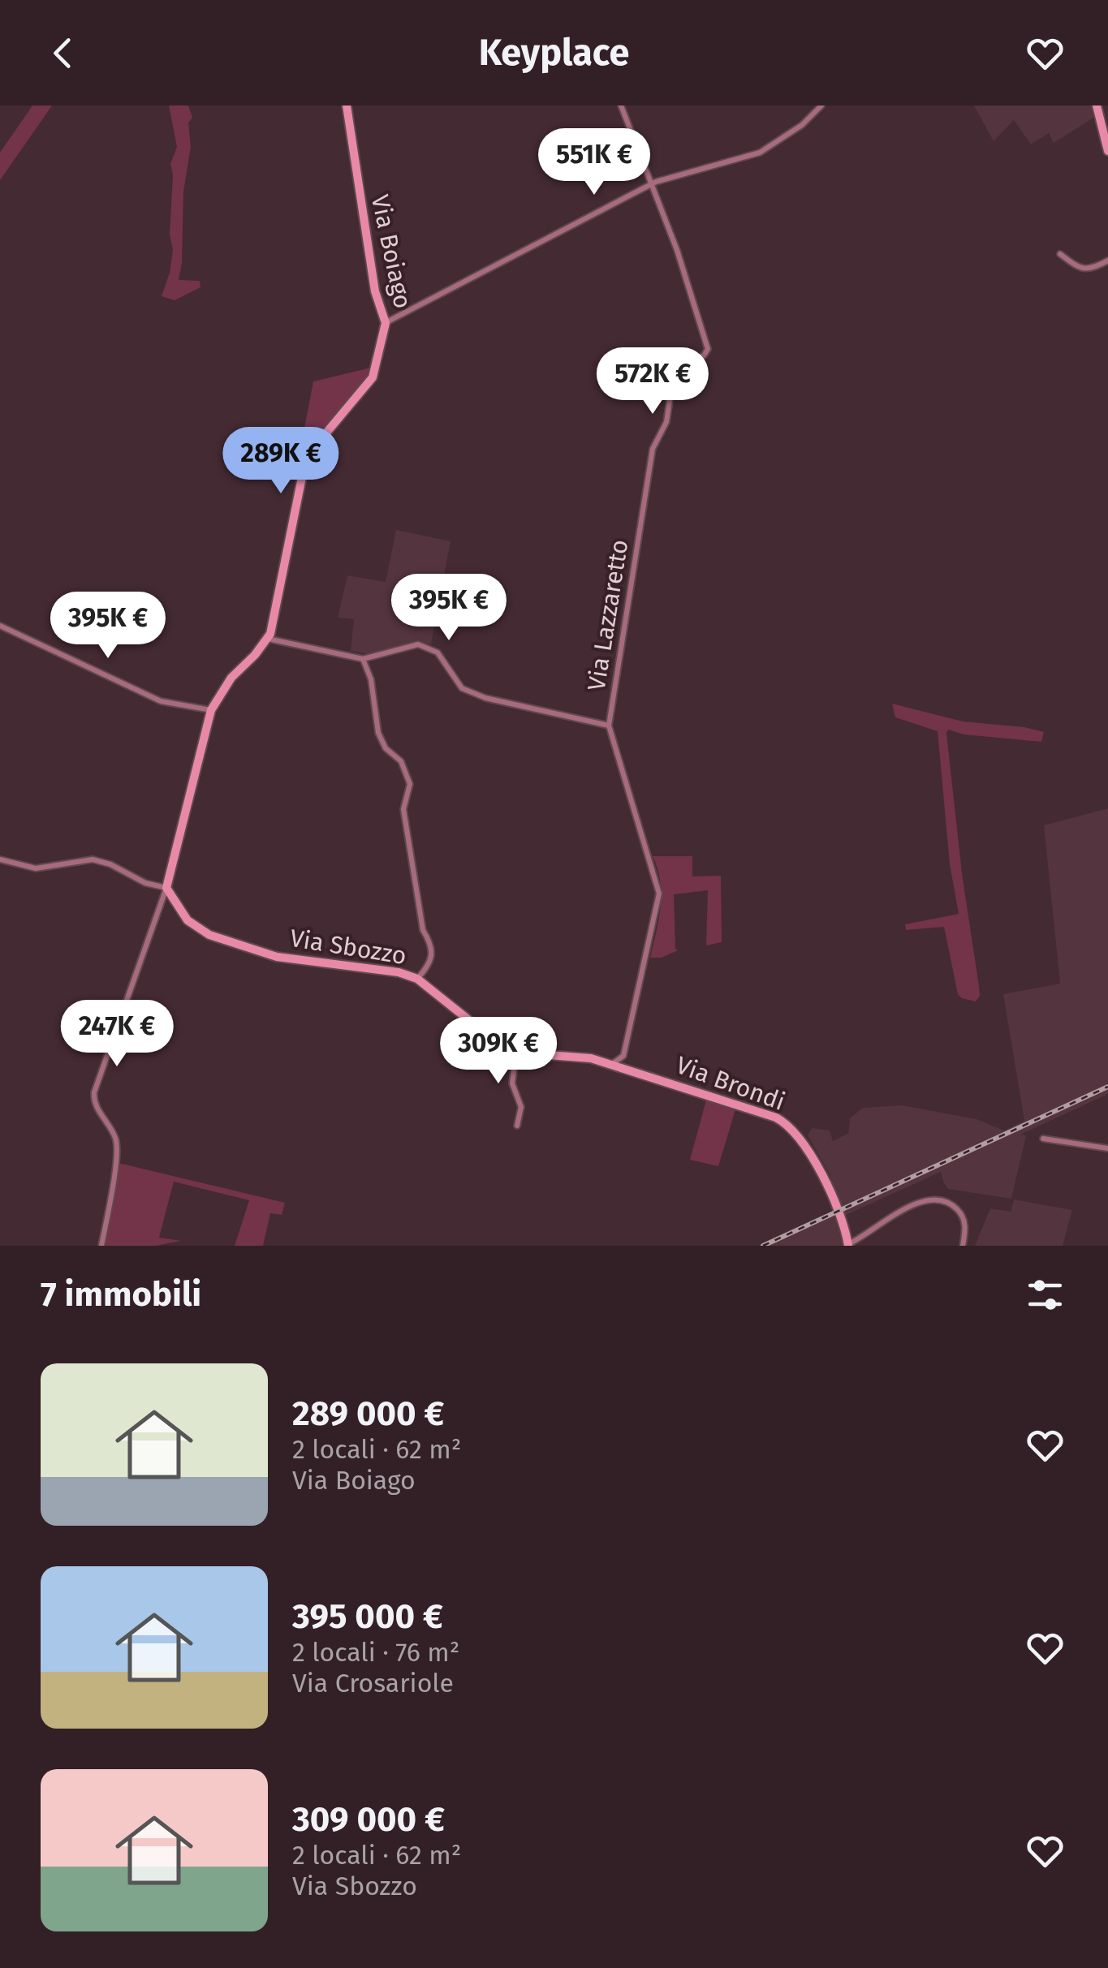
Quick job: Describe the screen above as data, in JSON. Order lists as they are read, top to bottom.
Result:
{
  "streets": {
    "street": [
      "Via Boiago",
      "Via Lazzaretto",
      "Via Sbozzo",
      "Via Brondi"
    ]
  },
  "crossings": [
    ["Via Boiago", "Via Sbozzo"],
    ["Via Lazzaretto", "Via Brondi"],
    ["Via Sbozzo", "Via Brondi"]
  ],
  "page": {
    "header": "Keyplace",
    "price": [
      "551K €",
      "572K €",
      "289K €",
      "395K €",
      "395K €",
      "247K €",
      "309K €"
    ],
    "heading": "7 immobili",
    "list": [
      {
        "name": "289 000 €",
        "note": "2 locali · 62 m² · Via Boiago"
      },
      {
        "name": "395 000 €",
        "note": "2 locali · 76 m² · Via Crosariole"
      },
      {
        "name": "309 000 €",
        "note": "2 locali · 62 m² · Via Sbozzo"
      }
    ]
  }
}
